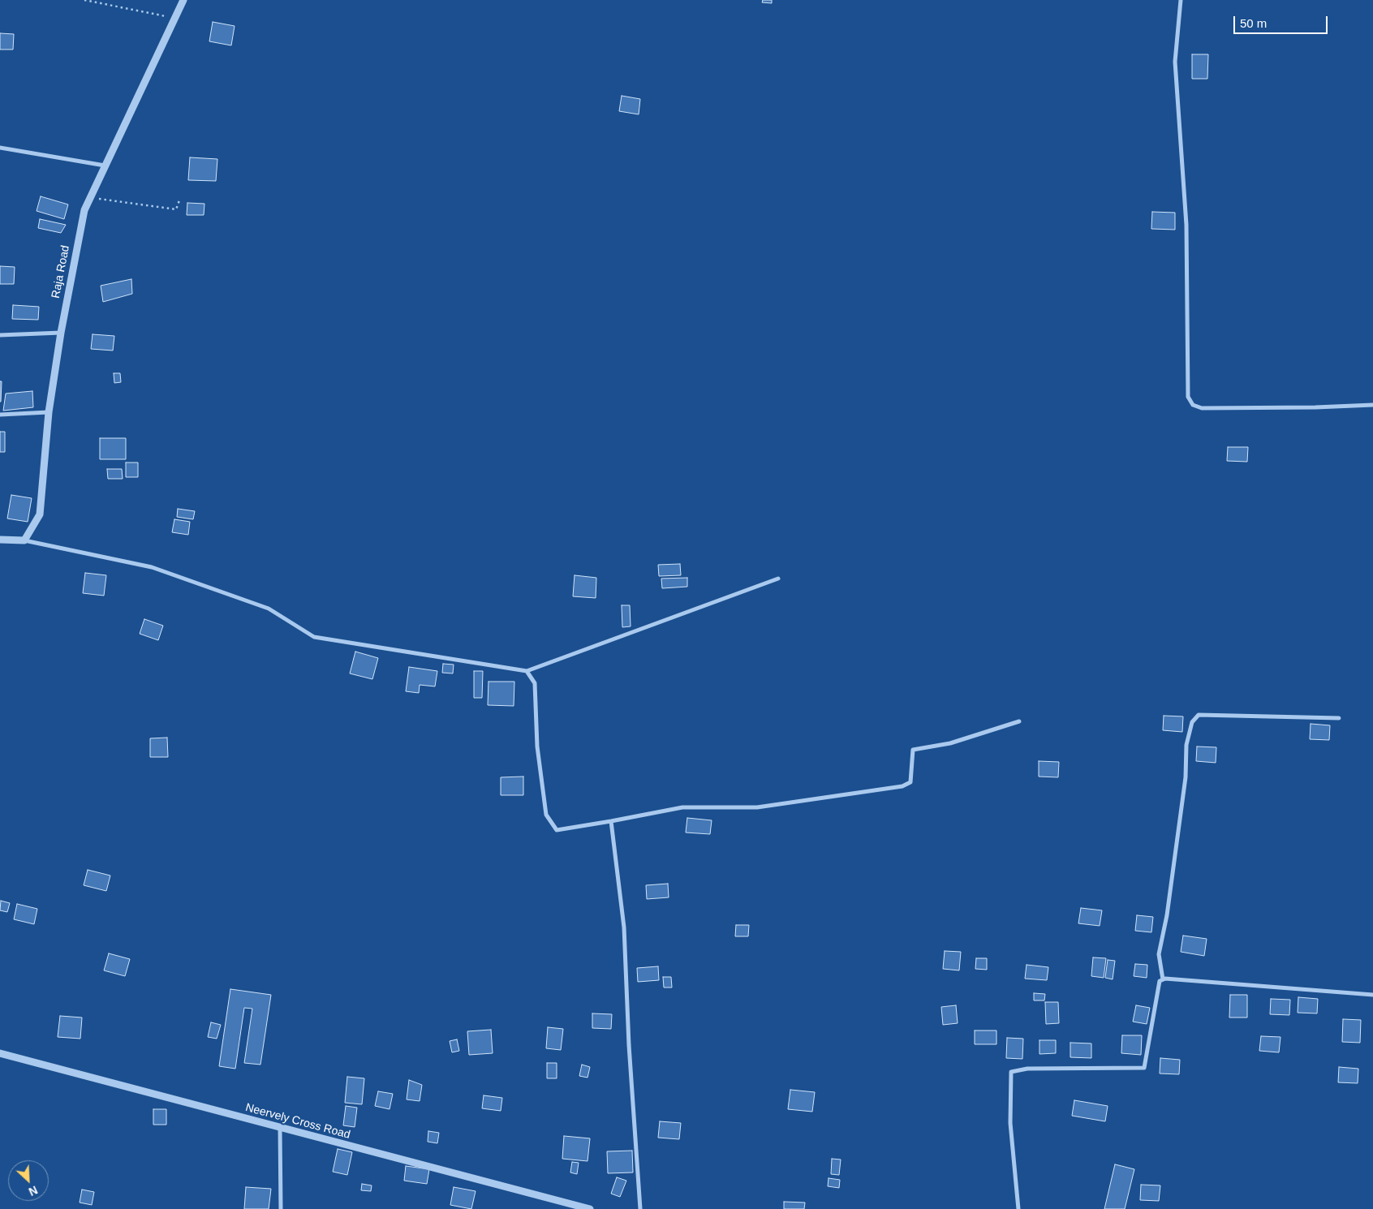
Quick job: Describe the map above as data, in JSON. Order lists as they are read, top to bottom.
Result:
{
  "streets": {
    "street": ["Raja Road", "Neervely Cross Road"]
  },
  "scale_bar": "50 m",
  "north": "bottom right"
}
